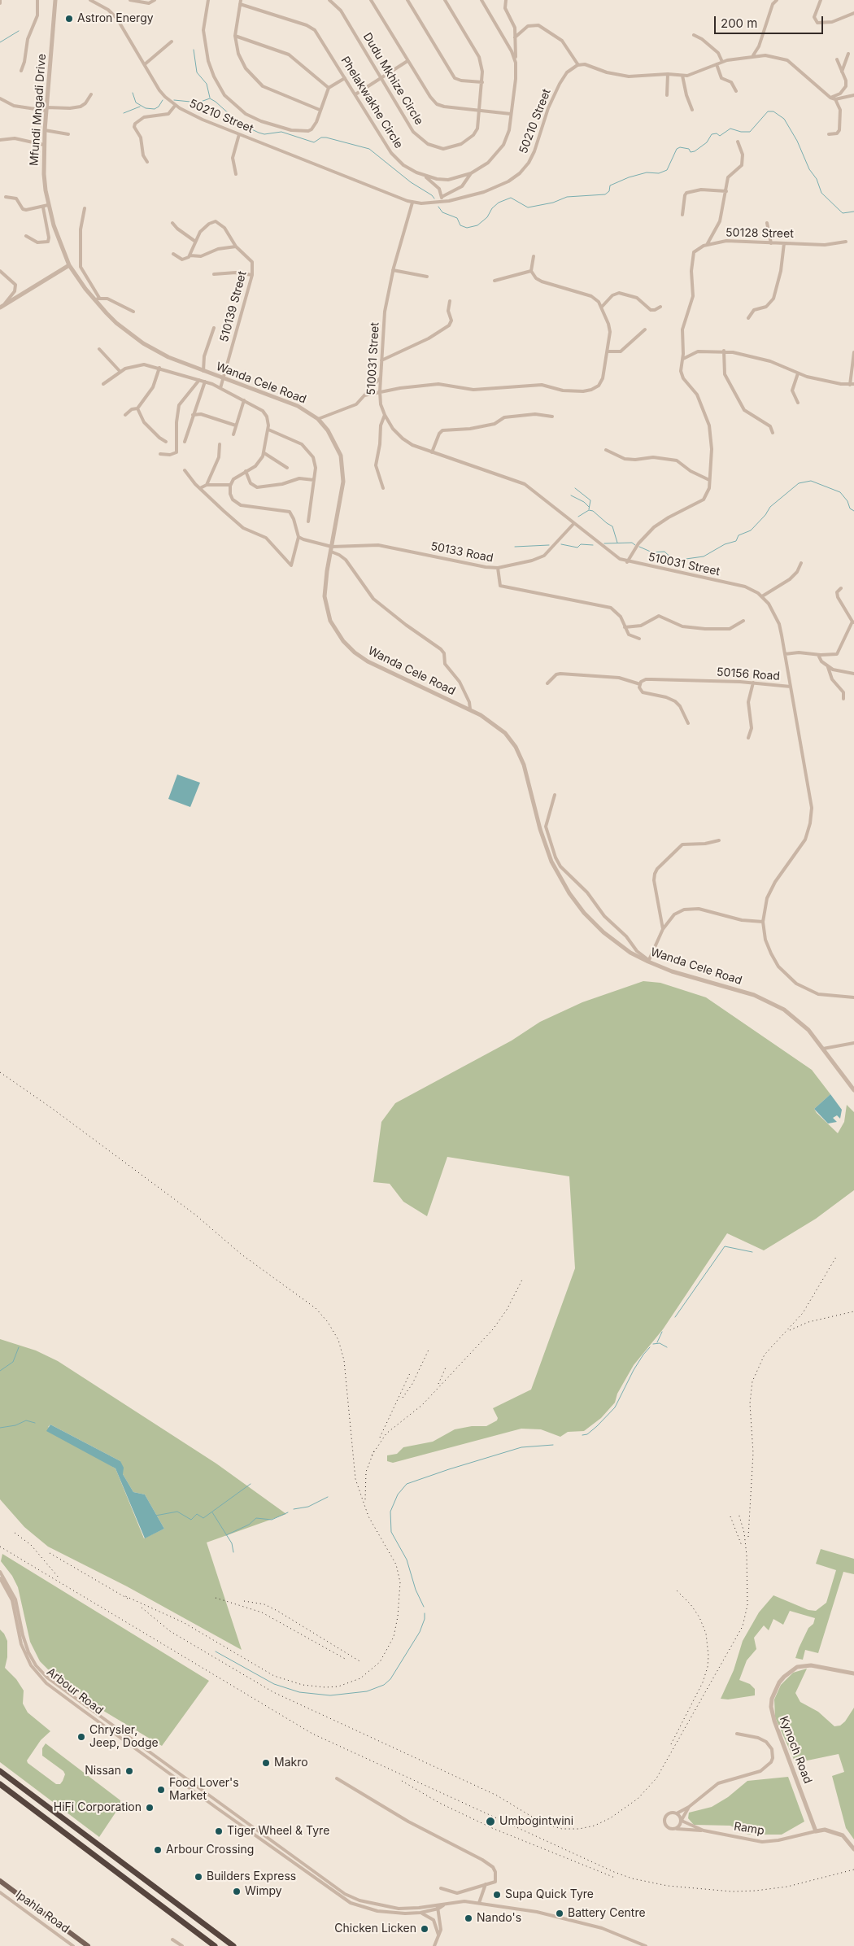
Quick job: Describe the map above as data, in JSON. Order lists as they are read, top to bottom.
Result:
{
  "streets": {
    "street": [
      "Dudu Mkhize Circle",
      "Phelakwakhe Circle",
      "Mfundi Mngadi Drive",
      "50210 Street",
      "50128 Street",
      "510139 Street",
      "510031 Street",
      "Wanda Cele Road",
      "50133 Road",
      "50156 Road",
      "Arbour Road",
      "Kynoch Road",
      "Ramp",
      "Ipahla Road"
    ]
  },
  "crossings": [
    ["Mfundi Mngadi Drive", "Wanda Cele Road"],
    ["50210 Street", "510031 Street"],
    ["510139 Street", "Wanda Cele Road"],
    ["510031 Street", "50133 Road"],
    ["510031 Street", "50156 Road"],
    ["Wanda Cele Road", "50133 Road"],
    ["Kynoch Road", "Ramp"]
  ],
  "places": [
    "Astron Energy",
    "Chrysler, Jeep, Dodge",
    "Makro",
    "Nissan",
    "Food Lover's Market",
    "HiFi Corporation",
    "Umbogintwini",
    "Tiger Wheel & Tyre",
    "Arbour Crossing",
    "Builders Express",
    "Wimpy",
    "Supa Quick Tyre",
    "Battery Centre",
    "Nando's",
    "Chicken Licken"
  ],
  "scale_bar": "200 m"
}
